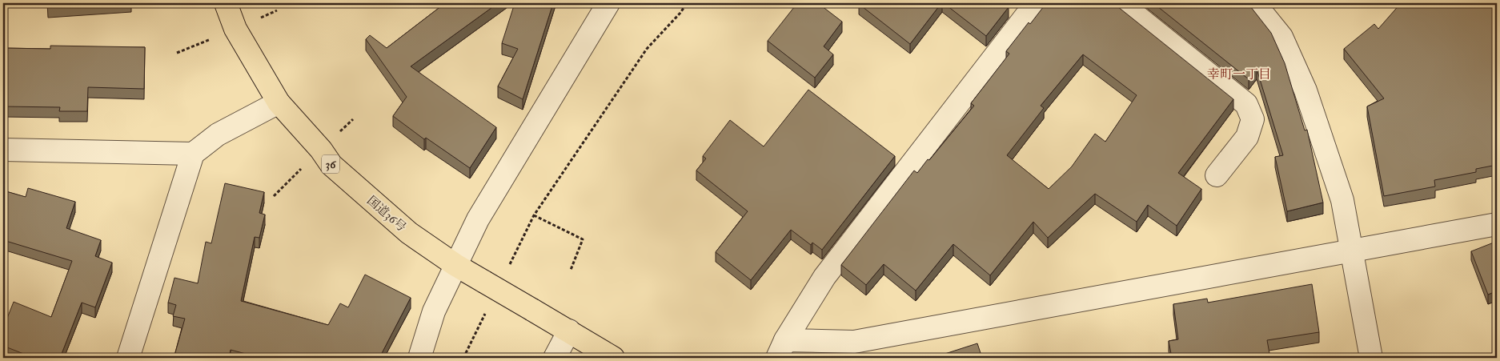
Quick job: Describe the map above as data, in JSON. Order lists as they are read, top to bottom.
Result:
{
  "streets": {
    "highway": ["36", "国道36号"]
  },
  "districts": ["幸町一丁目"]
}
